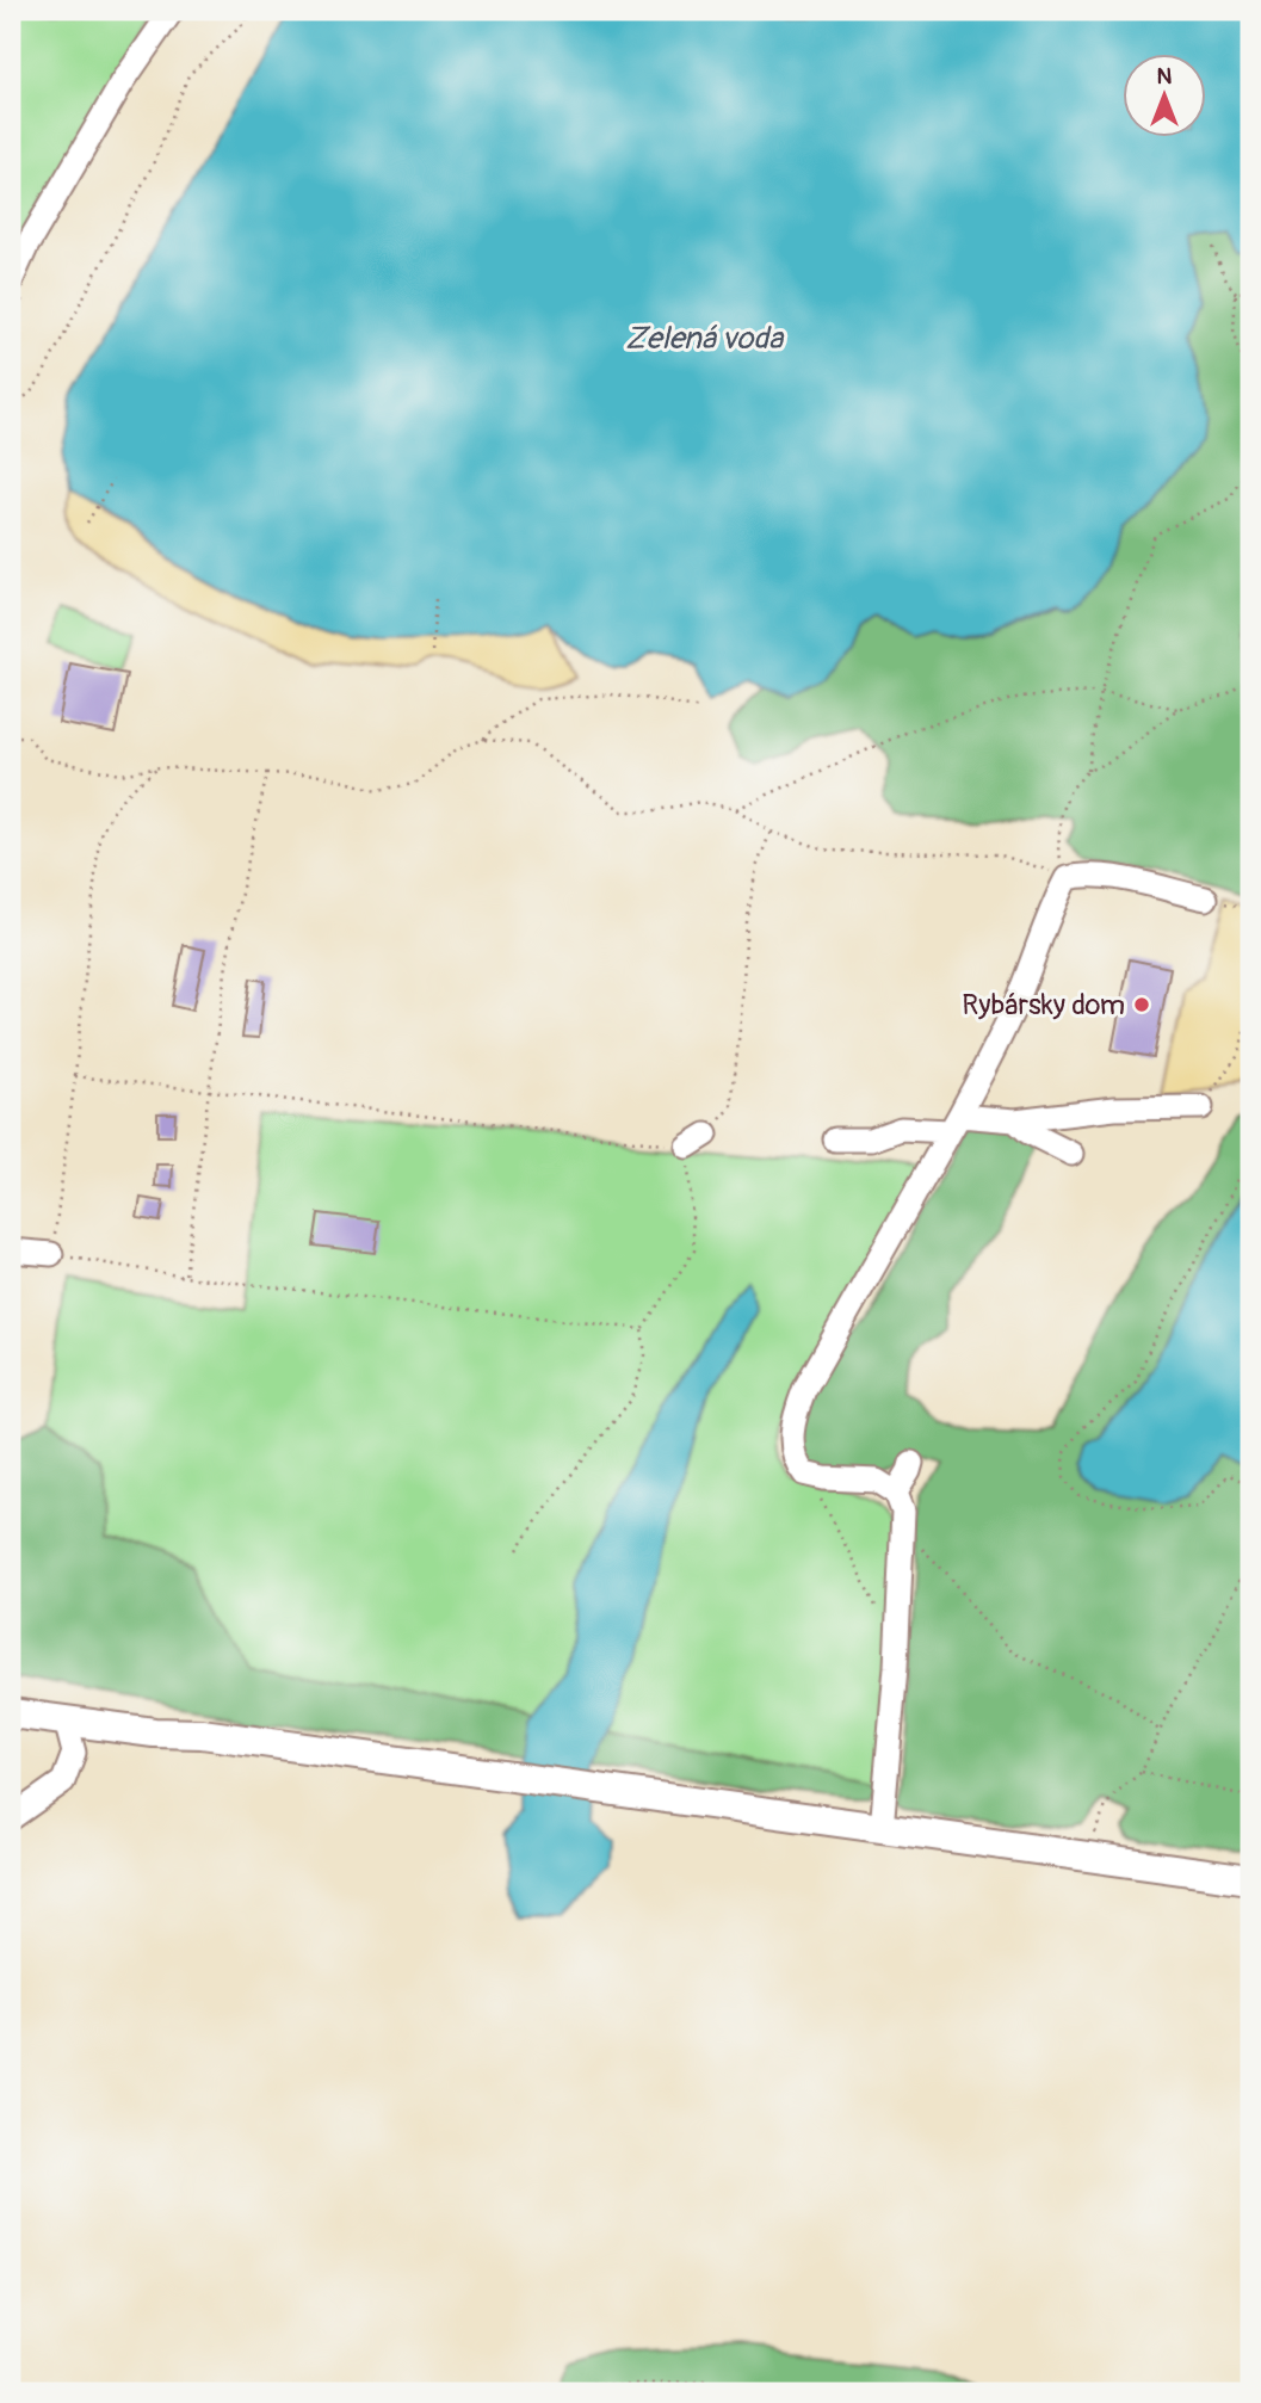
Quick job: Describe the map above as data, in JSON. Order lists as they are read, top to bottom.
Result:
{
  "water": ["Zelená voda"],
  "places": ["Rybársky dom"],
  "north": "top"
}
